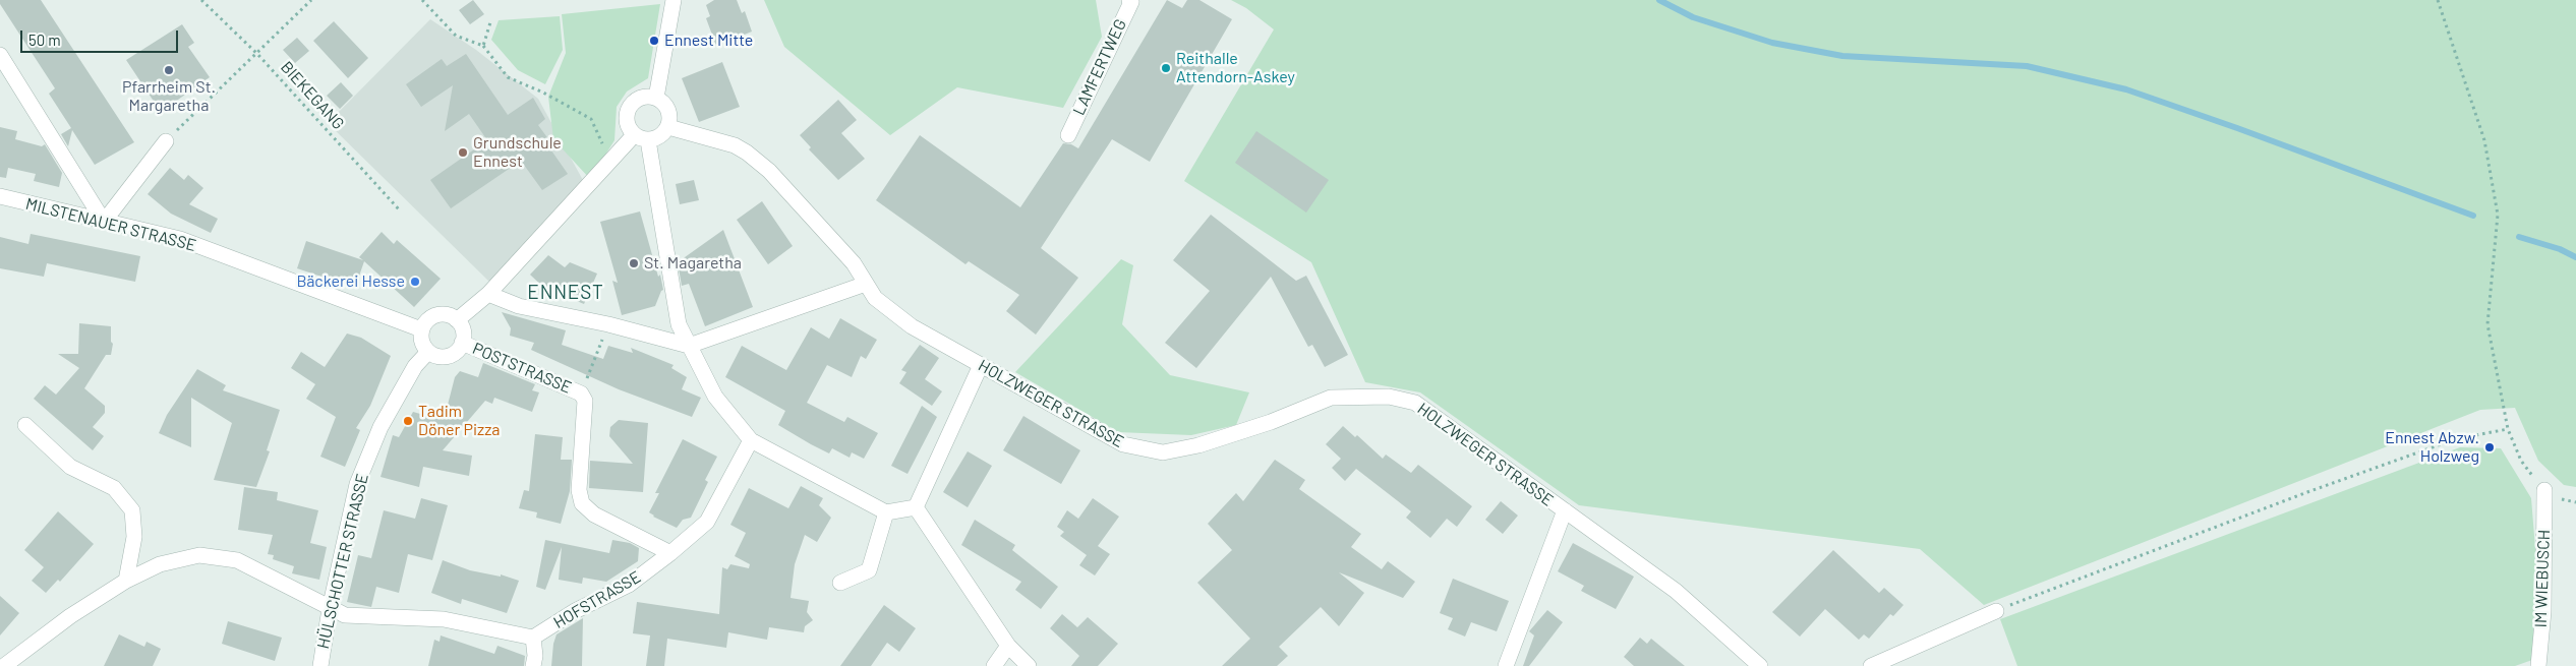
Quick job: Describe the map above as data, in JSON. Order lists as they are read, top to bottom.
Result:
{
  "streets": {
    "street": [
      "LAMFERTWEG",
      "MILSTENAUER STRASSE",
      "POSTSTRASSE",
      "HOLZWEGER STRASSE",
      "HÜLSCHOTTER STRASSE",
      "IM WIEBUSCH",
      "HOFSTRASSE"
    ],
    "path": ["BIEKEGANG"]
  },
  "crossings": [
    ["MILSTENAUER STRASSE", "POSTSTRASSE"],
    ["MILSTENAUER STRASSE", "HÜLSCHOTTER STRASSE"],
    ["POSTSTRASSE", "HÜLSCHOTTER STRASSE"],
    ["POSTSTRASSE", "HOFSTRASSE"]
  ],
  "districts": ["ENNEST"],
  "places": [
    "Ennest Mitte",
    "Reithalle Attendorn-Askey",
    "Pfarrheim St. Margaretha",
    "Grundschule Ennest",
    "St. Magaretha",
    "Bäckerei Hesse",
    "Tadim Döner Pizza",
    "Ennest Abzw. Holzweg"
  ],
  "scale_bar": "50 m"
}
